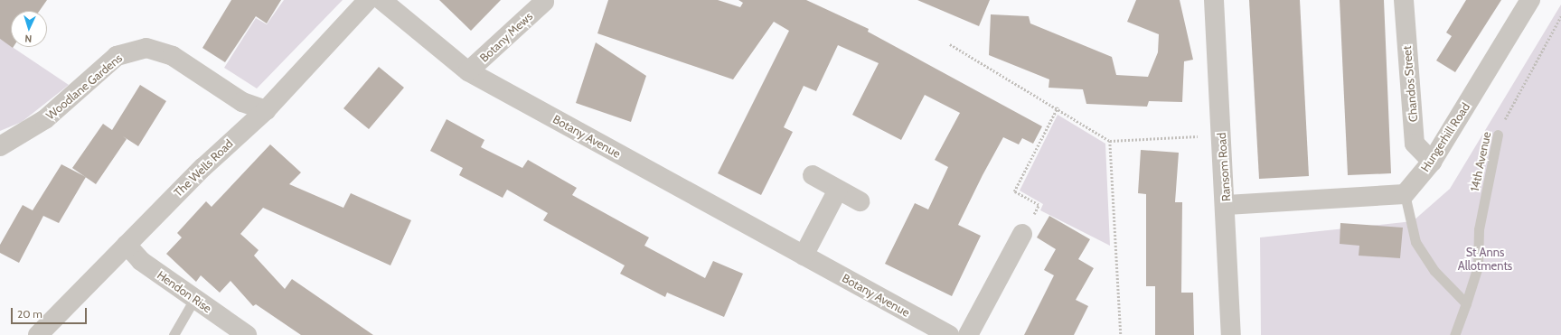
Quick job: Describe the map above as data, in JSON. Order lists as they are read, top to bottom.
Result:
{
  "streets": {
    "street": [
      "Botany Mews",
      "Chandos Street",
      "Woodlane Gardens",
      "Botany Avenue",
      "Hungerhill Road",
      "Ransom Road",
      "The Wells Road",
      "Hendon Rise"
    ],
    "lane": ["14th Avenue"]
  },
  "crossings": [
    ["Botany Mews", "Botany Avenue"],
    ["Chandos Street", "Hungerhill Road"],
    ["Woodlane Gardens", "The Wells Road"],
    ["The Wells Road", "Hendon Rise"]
  ],
  "parks": ["St Anns Allotments"],
  "scale_bar": "20 m",
  "north": "bottom"
}
